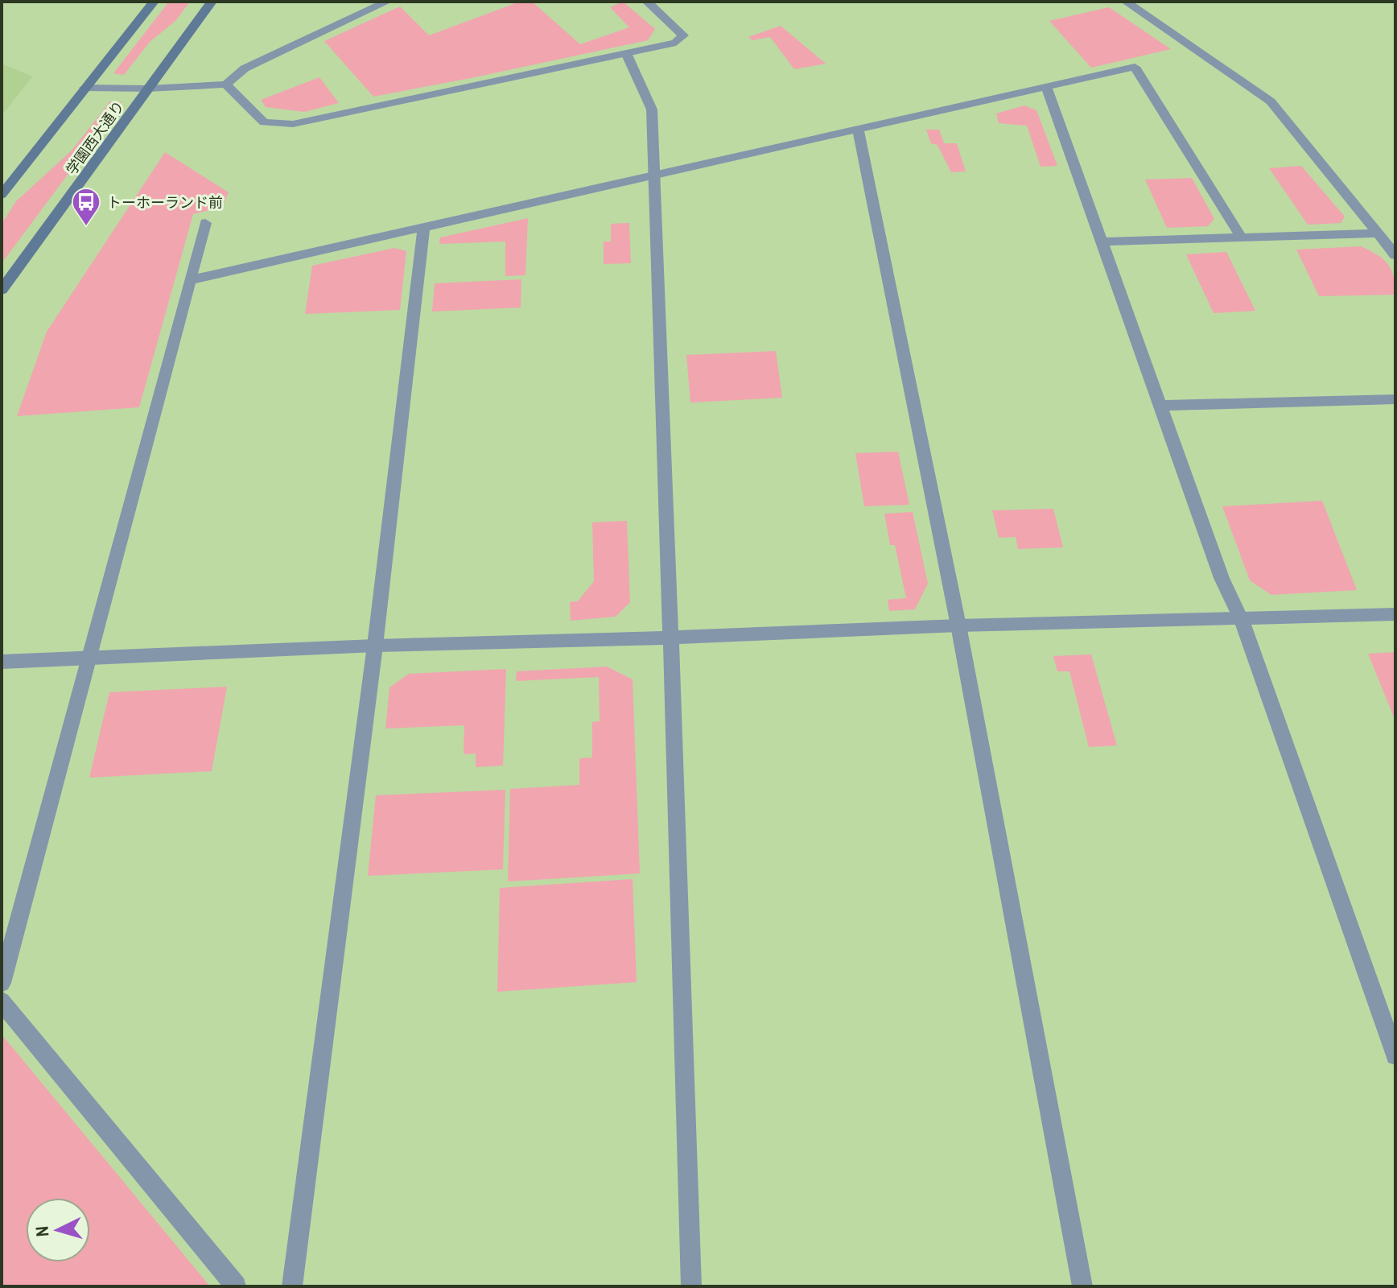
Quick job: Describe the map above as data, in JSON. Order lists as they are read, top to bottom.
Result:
{
  "streets": {
    "main road": ["学園西大通り"]
  },
  "places": {
    "bus stop": ["トーホーランド前"]
  },
  "north": "left"
}
